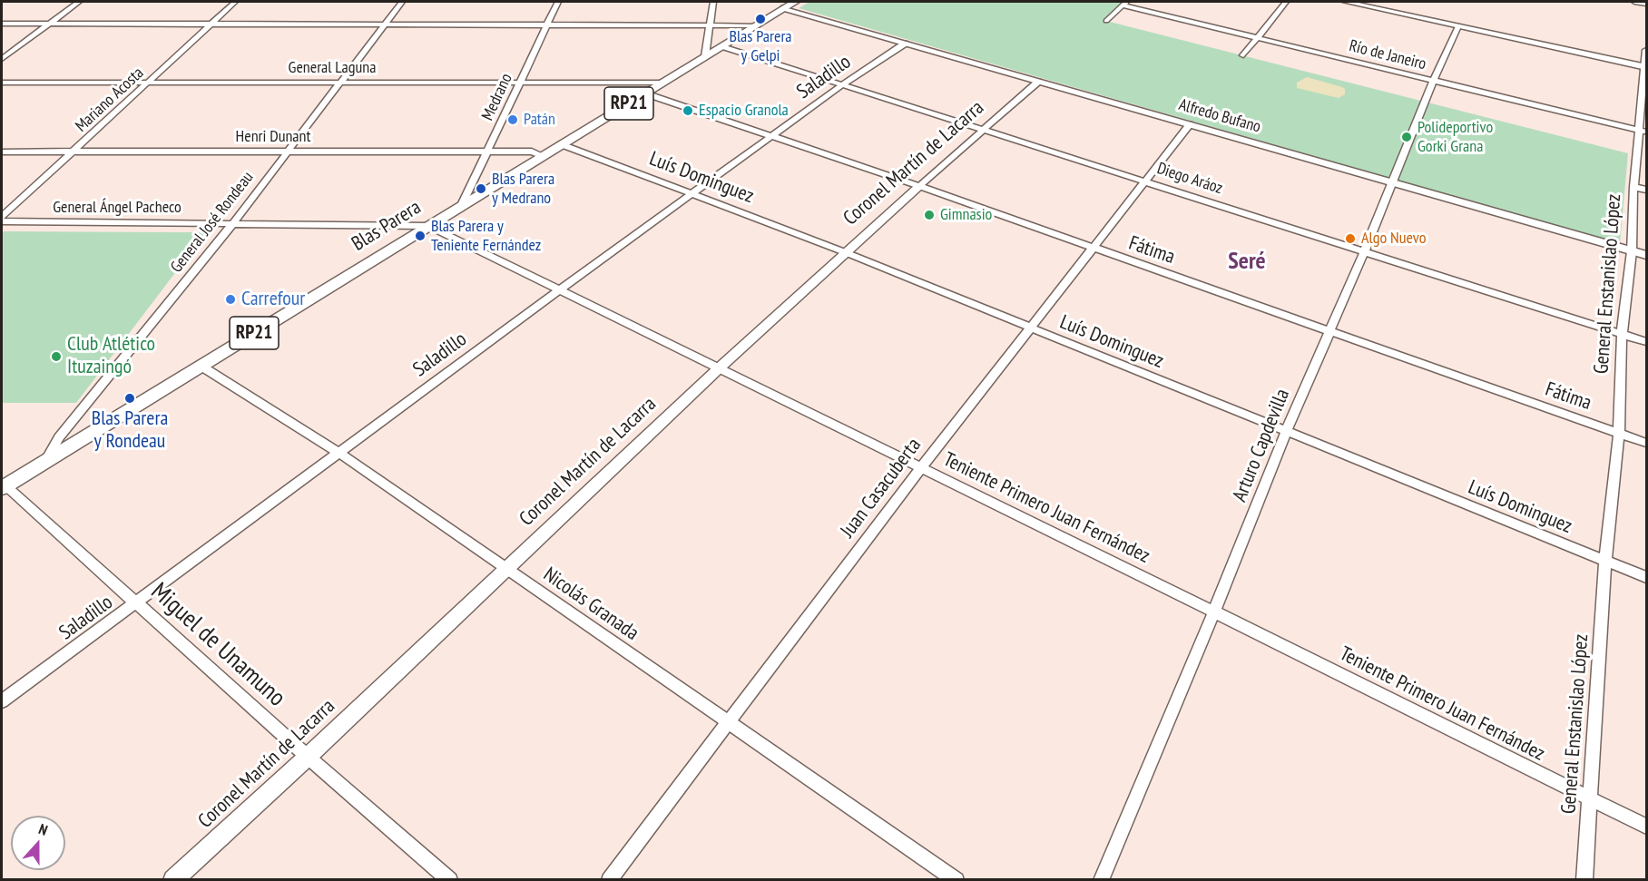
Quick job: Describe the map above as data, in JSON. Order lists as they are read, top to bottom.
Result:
{
  "streets": {
    "main road": ["RP21", "Blas Parera"],
    "street": [
      "Río de Janeiro",
      "General Laguna",
      "Saladillo",
      "Medrano",
      "Mariano Acosta",
      "Alfredo Bufano",
      "Henri Dunant",
      "Coronel Martín de Lacarra",
      "Luís Dominguez",
      "Diego Aráoz",
      "General Ángel Pacheco",
      "General José Rondeau",
      "Fátima",
      "General Enstanislao López",
      "Arturo Capdevilla",
      "Juan Casacuberta",
      "Teniente Primero Juan Fernández",
      "Nicolás Granada",
      "Miguel de Unamuno"
    ]
  },
  "crossings": [
    ["Río de Janeiro", "General Enstanislao López"],
    ["Río de Janeiro", "Arturo Capdevilla"],
    ["General Laguna", "Medrano"],
    ["General Laguna", "Mariano Acosta"],
    ["General Laguna", "General José Rondeau"],
    ["General Laguna", "Blas Parera"],
    ["Saladillo", "Alfredo Bufano"],
    ["Saladillo", "Luís Dominguez"],
    ["Saladillo", "Diego Aráoz"],
    ["Saladillo", "Fátima"],
    ["Saladillo", "Teniente Primero Juan Fernández"],
    ["Saladillo", "Nicolás Granada"],
    ["Saladillo", "Miguel de Unamuno"],
    ["Medrano", "Henri Dunant"],
    ["Medrano", "Blas Parera"],
    ["Mariano Acosta", "Henri Dunant"],
    ["Alfredo Bufano", "Coronel Martín de Lacarra"],
    ["Alfredo Bufano", "Blas Parera"],
    ["Alfredo Bufano", "General Enstanislao López"],
    ["Alfredo Bufano", "Arturo Capdevilla"],
    ["Alfredo Bufano", "Juan Casacuberta"],
    ["Henri Dunant", "General José Rondeau"],
    ["Henri Dunant", "Blas Parera"],
    ["Coronel Martín de Lacarra", "Luís Dominguez"],
    ["Coronel Martín de Lacarra", "Diego Aráoz"],
    ["Coronel Martín de Lacarra", "Fátima"],
    ["Coronel Martín de Lacarra", "Teniente Primero Juan Fernández"],
    ["Coronel Martín de Lacarra", "Nicolás Granada"],
    ["Coronel Martín de Lacarra", "Miguel de Unamuno"],
    ["Luís Dominguez", "Blas Parera"],
    ["Luís Dominguez", "General Enstanislao López"],
    ["Luís Dominguez", "Arturo Capdevilla"],
    ["Luís Dominguez", "Juan Casacuberta"],
    ["Diego Aráoz", "Blas Parera"],
    ["Diego Aráoz", "General Enstanislao López"],
    ["Diego Aráoz", "Arturo Capdevilla"],
    ["Diego Aráoz", "Juan Casacuberta"],
    ["General Ángel Pacheco", "General José Rondeau"],
    ["General Ángel Pacheco", "Blas Parera"],
    ["General Ángel Pacheco", "Teniente Primero Juan Fernández"],
    ["General José Rondeau", "Blas Parera"],
    ["Blas Parera", "Fátima"],
    ["Blas Parera", "Teniente Primero Juan Fernández"],
    ["Blas Parera", "Nicolás Granada"],
    ["Blas Parera", "Miguel de Unamuno"],
    ["Fátima", "General Enstanislao López"],
    ["Fátima", "Arturo Capdevilla"],
    ["Fátima", "Juan Casacuberta"],
    ["General Enstanislao López", "Teniente Primero Juan Fernández"],
    ["Arturo Capdevilla", "Teniente Primero Juan Fernández"],
    ["Juan Casacuberta", "Teniente Primero Juan Fernández"],
    ["Juan Casacuberta", "Nicolás Granada"]
  ],
  "districts": ["Seré"],
  "places": [
    "Blas Parera y Gelpi",
    "Espacio Granola",
    "Patán",
    "Polideportivo Gorki Grana",
    "Blas Parera y Medrano",
    "Gimnasio",
    "Blas Parera y Teniente Fernández",
    "Algo Nuevo",
    "Carrefour",
    "Club Atlético Ituzaingó",
    "Blas Parera y Rondeau"
  ],
  "north": "top"
}
